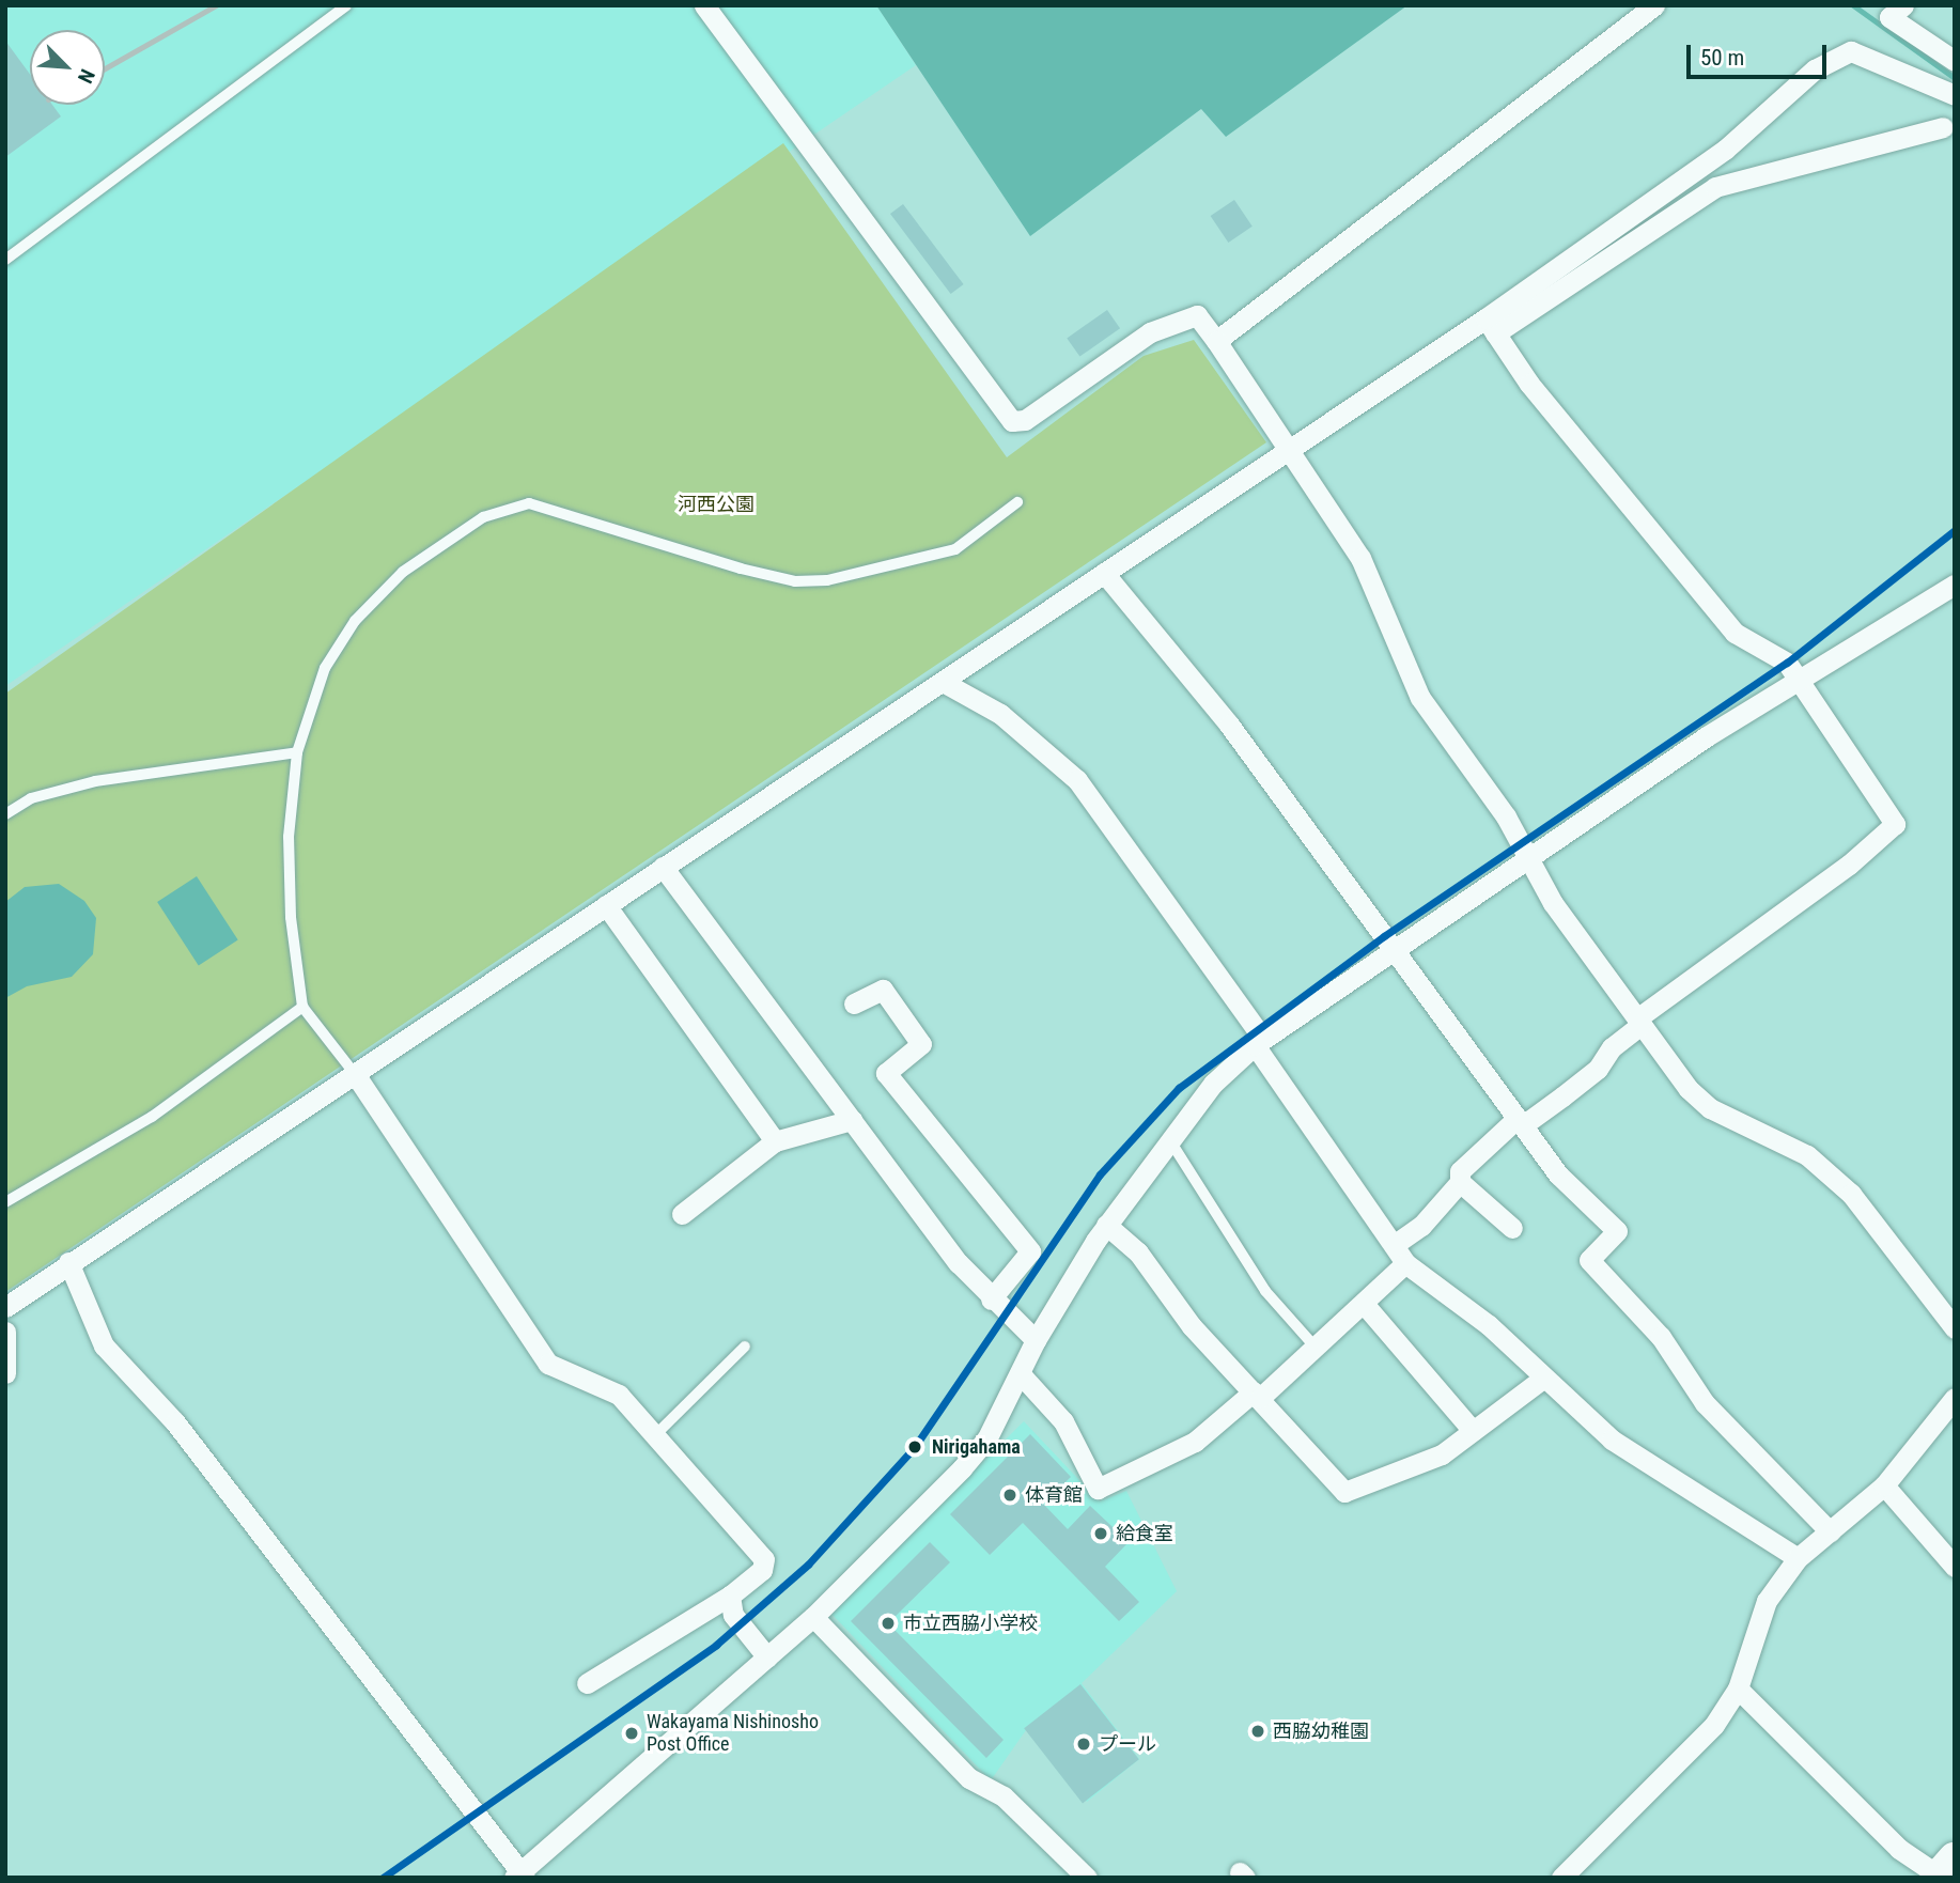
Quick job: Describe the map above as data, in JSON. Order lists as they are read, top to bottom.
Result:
{
  "parks": ["河西公園"],
  "places": [
    "Nirigahama",
    "体育館",
    "給食室",
    "市立西脇小学校",
    "西脇幼稚園",
    "Wakayama Nishinosho Post Office",
    "プール"
  ],
  "scale_bar": "50 m",
  "north": "bottom right"
}
